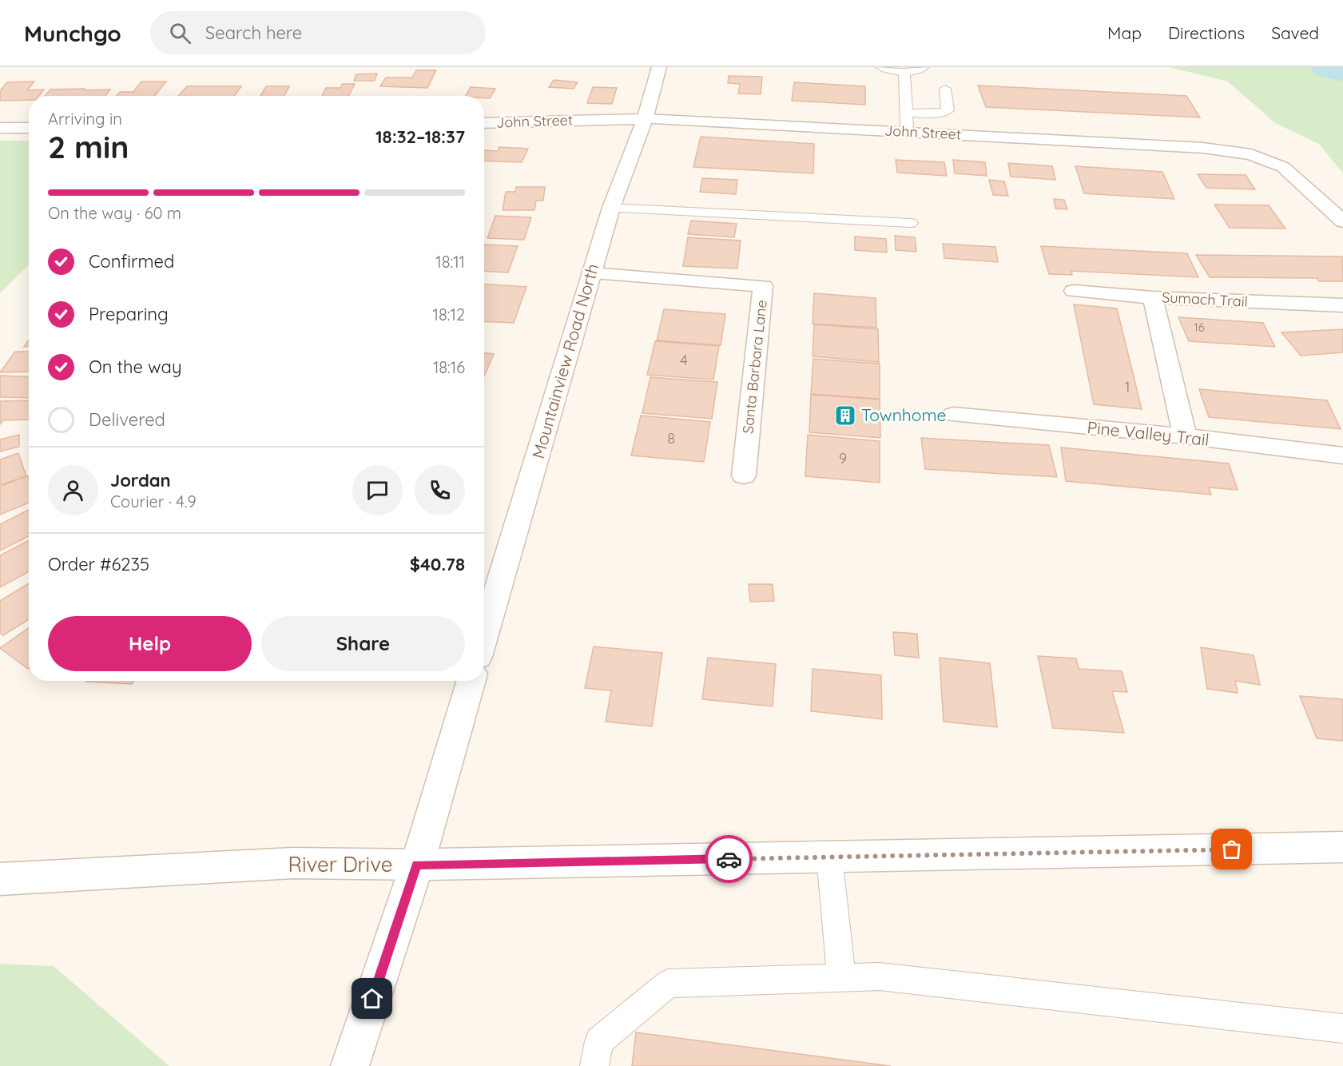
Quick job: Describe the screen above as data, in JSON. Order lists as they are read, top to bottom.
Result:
{
  "streets": {
    "street": [
      "John Street",
      "Sumach Trail",
      "Mountainview Road North",
      "Santa Barbara Lane",
      "Pine Valley Trail",
      "River Drive"
    ]
  },
  "crossings": [
    ["John Street", "Mountainview Road North"],
    ["Sumach Trail", "Pine Valley Trail"],
    ["Mountainview Road North", "Santa Barbara Lane"]
  ],
  "places": {
    "building": ["Townhome"]
  },
  "house_numbers": [
    "16",
    "4",
    "1",
    "8",
    "9"
  ],
  "page": {
    "header": "Munchgo",
    "search": "Search here",
    "nav": ["Map", "Directions", "Saved"],
    "heading": ["2 min", "Arriving in", "18:32–18:37"],
    "panel": [
      "Jordan",
      "Courier · 4.9",
      "Order #6235",
      "$40.78"
    ],
    "bar": "On the way · 60 m",
    "list": [
      ["Confirmed", "18:11"],
      ["Preparing", "18:12"],
      ["On the way", "18:16"],
      "Delivered"
    ],
    "buttons": ["Help", "Share"]
  }
}
